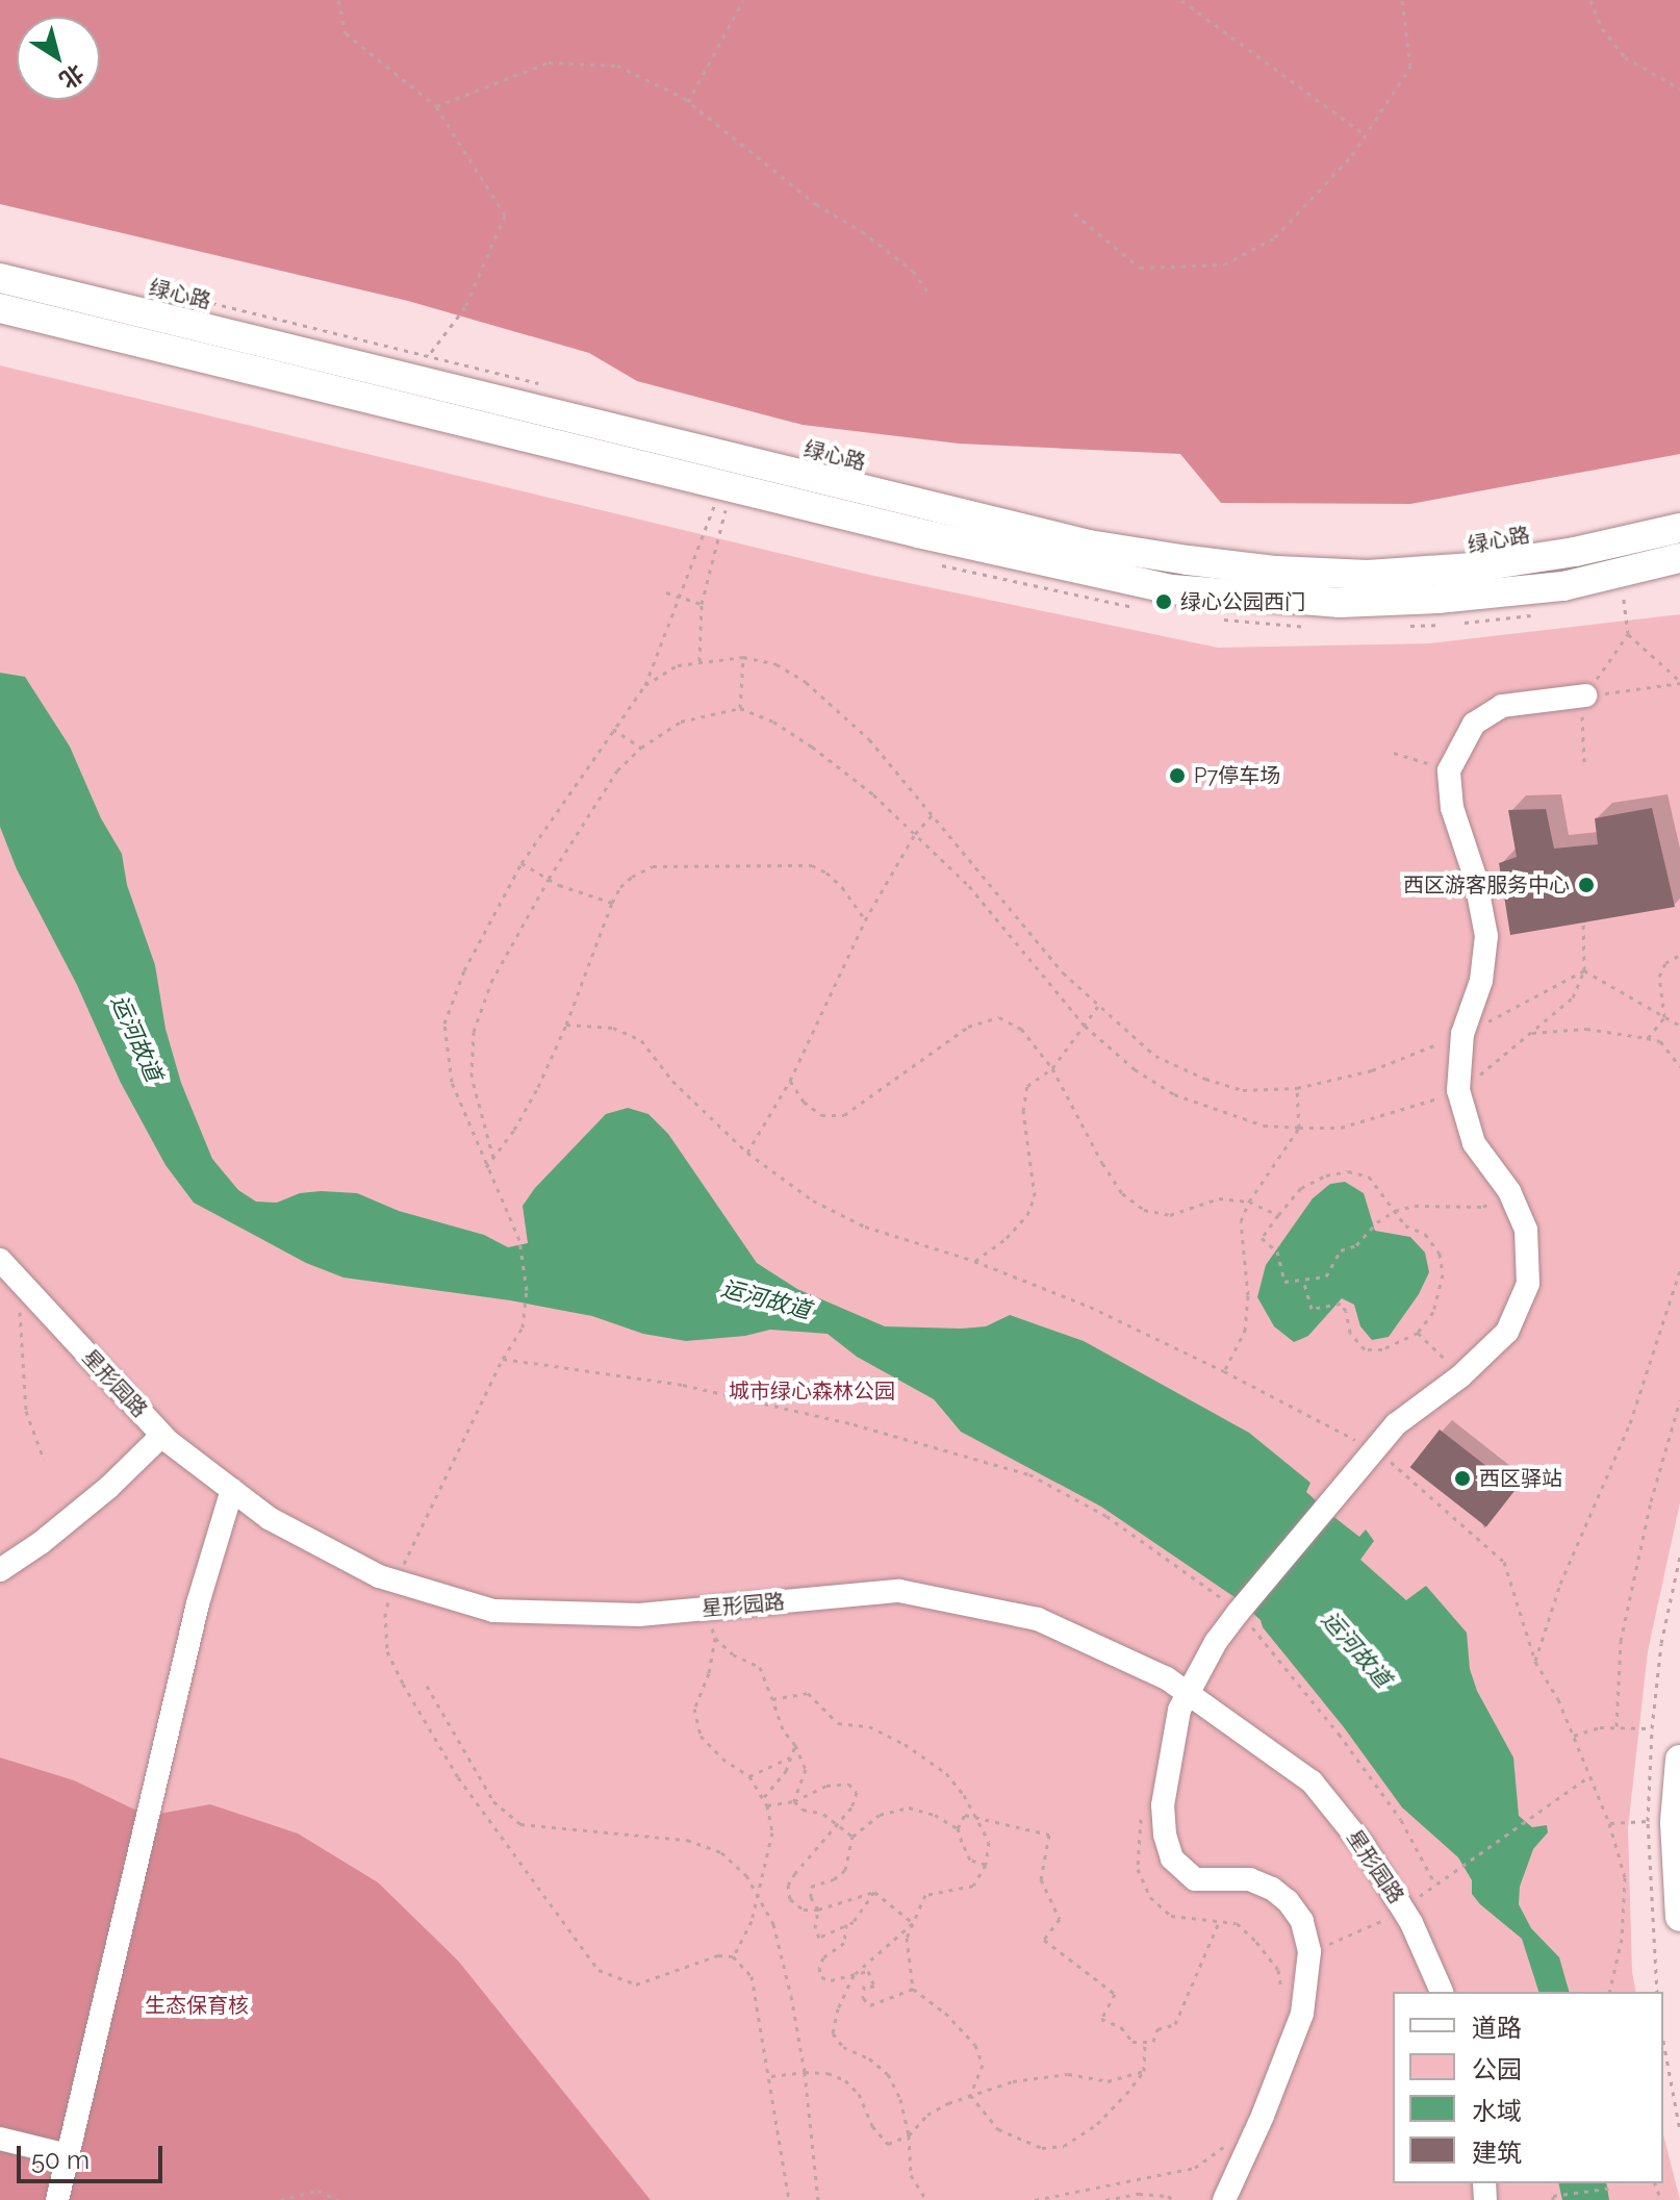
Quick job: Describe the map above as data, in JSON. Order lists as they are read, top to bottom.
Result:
{
  "streets": {
    "main road": ["绿心路"],
    "street": ["星形园路"]
  },
  "water": ["运河故道"],
  "parks": ["城市绿心森林公园", "生态保育核"],
  "places": [
    "绿心公园西门",
    "P7停车场",
    "西区游客服务中心",
    "西区驿站"
  ],
  "legend": [
    "道路",
    "公园",
    "水域",
    "建筑"
  ],
  "scale_bar": "50 m",
  "north": "bottom right"
}
